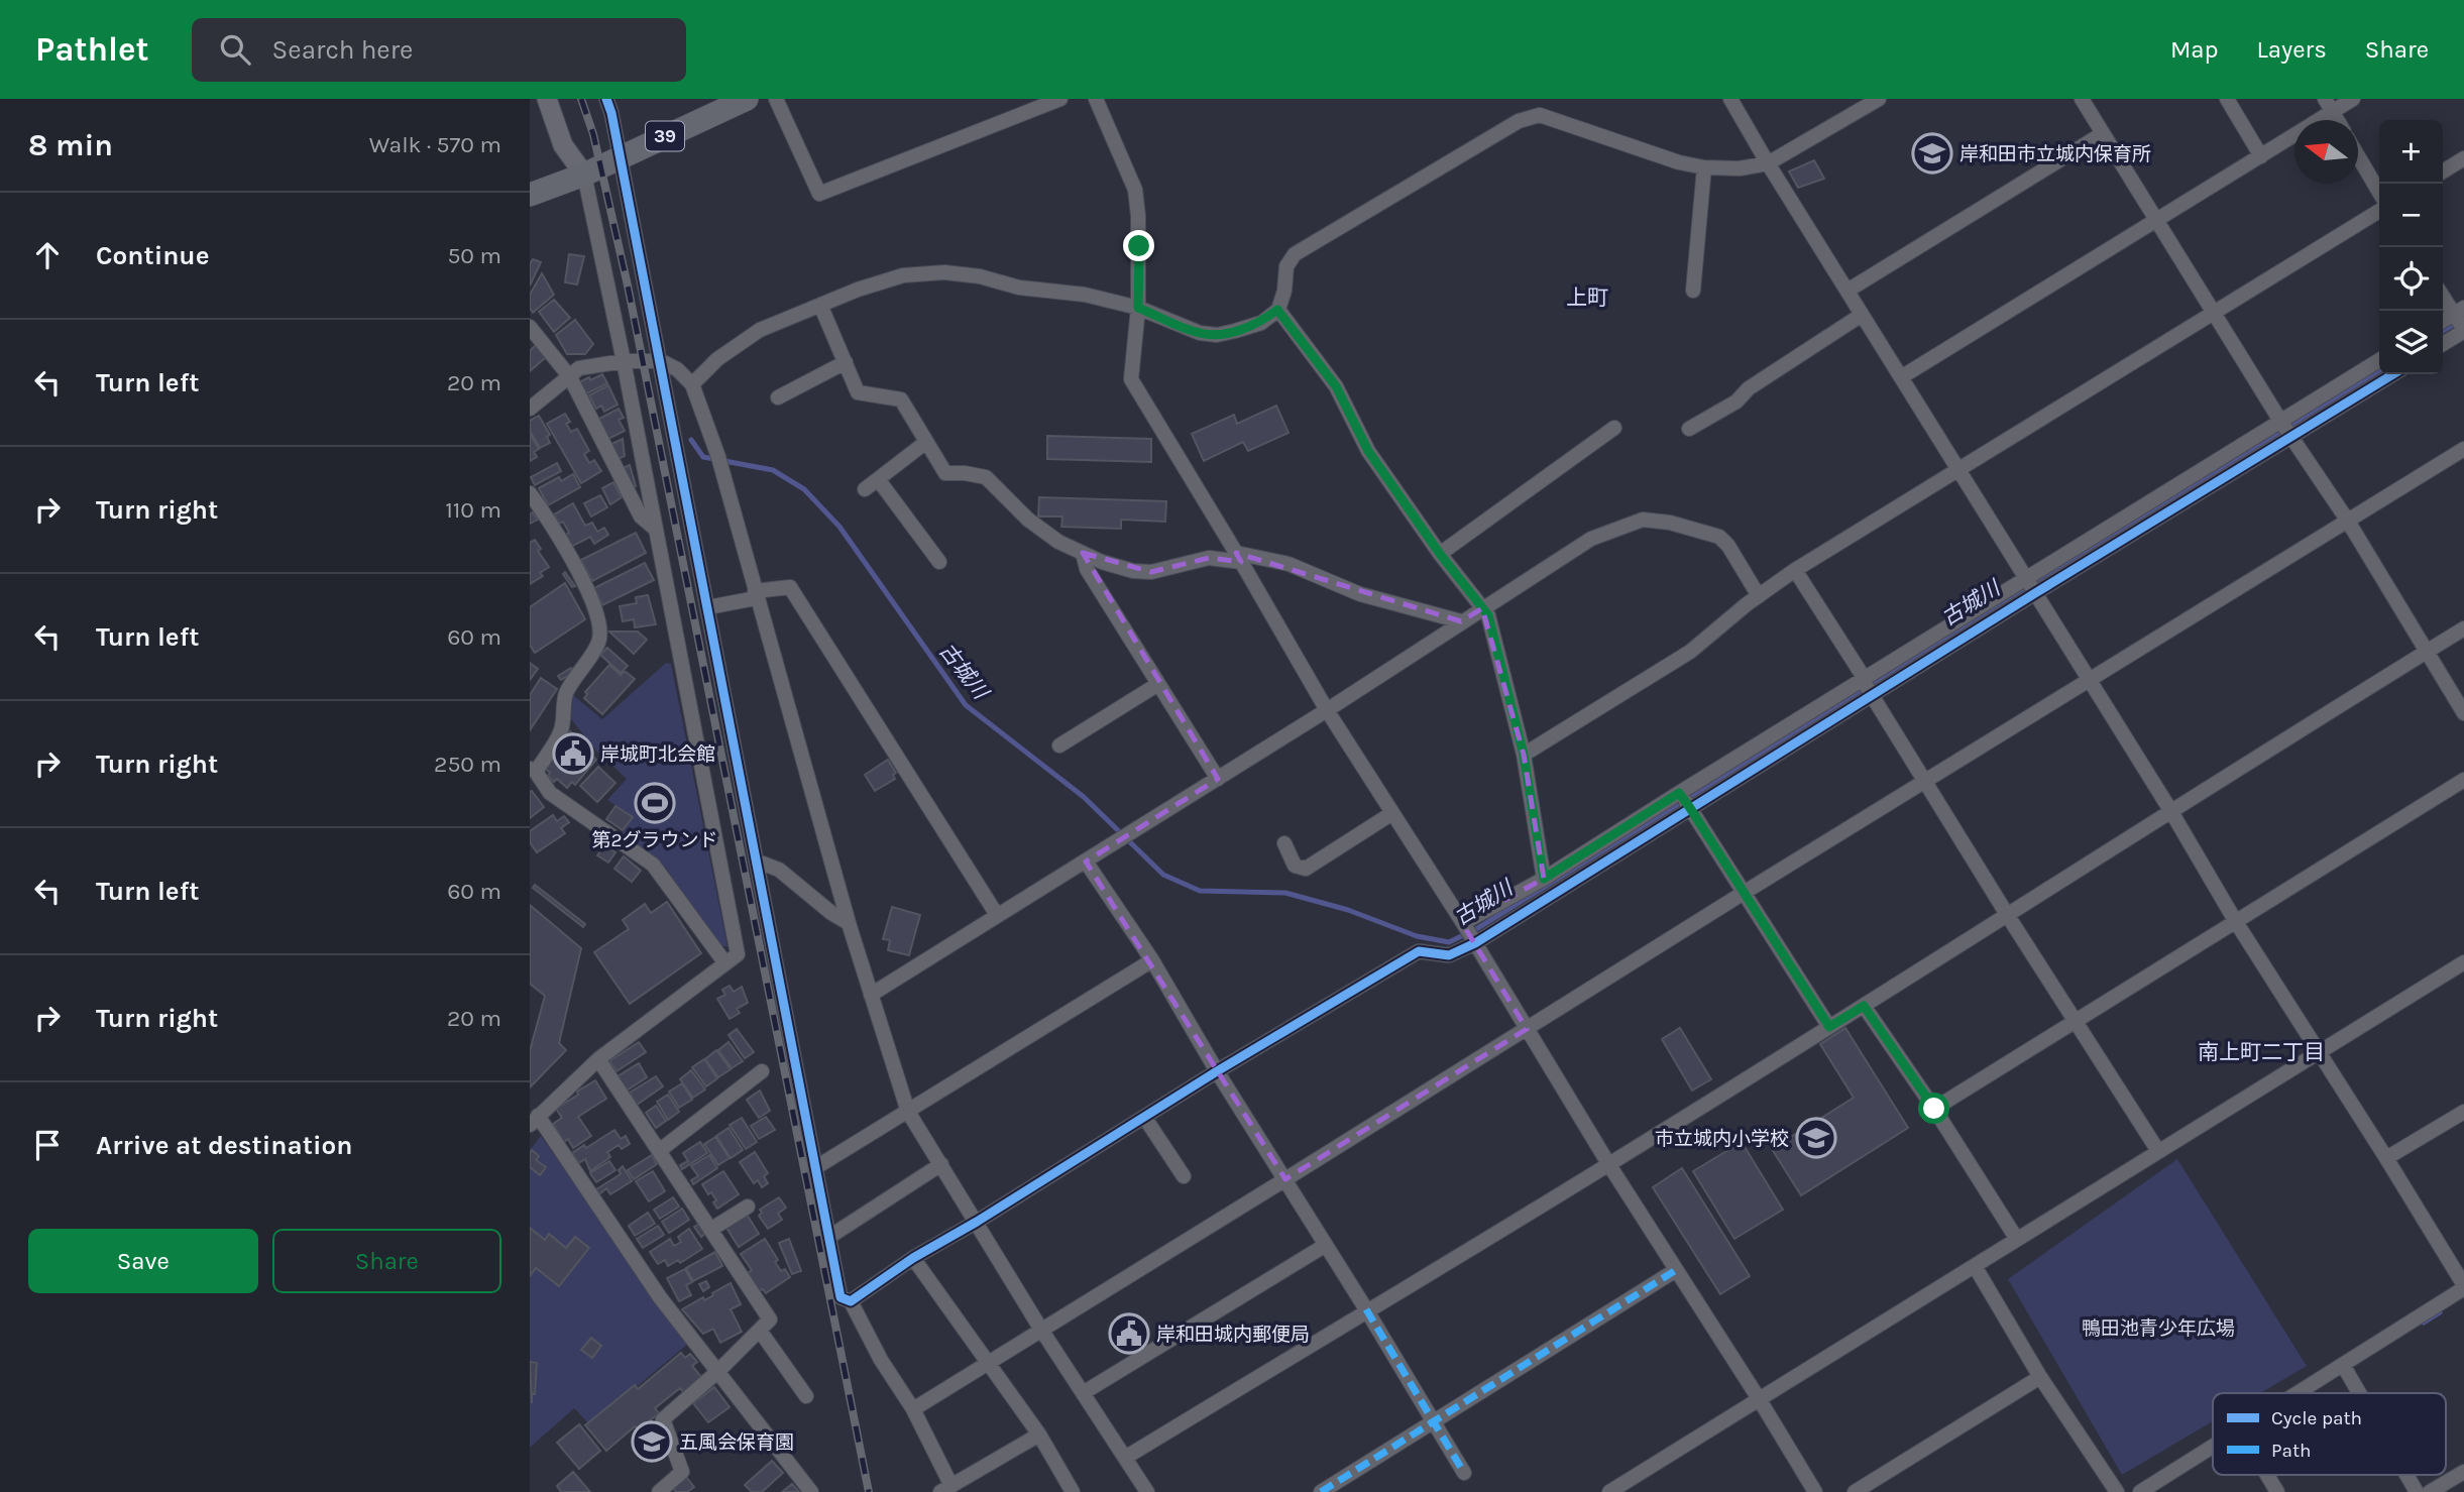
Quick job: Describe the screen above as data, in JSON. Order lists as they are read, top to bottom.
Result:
{
  "streets": {
    "main road": ["39"]
  },
  "districts": ["上町", "南上町二丁目"],
  "water": ["古城川"],
  "parks": ["鴨田池青少年広場"],
  "places": {
    "school or university": ["岸和田市立城内保育所", "市立城内小学校", "五風会保育園"],
    "public building": ["岸城町北会館", "岸和田城内郵便局"],
    "sports": ["第2グラウンド"]
  },
  "legend": ["Cycle path", "Path"],
  "north": "left",
  "page": {
    "header": "Pathlet",
    "search": "Search here",
    "nav": ["Map", "Layers", "Share"],
    "heading": ["8 min", "Walk · 570 m"],
    "map_buttons": ["+", "−"],
    "list": [
      ["Continue", "50 m"],
      ["Turn left", "20 m"],
      ["Turn right", "110 m"],
      ["Turn left", "60 m"],
      ["Turn right", "250 m"],
      ["Turn left", "60 m"],
      ["Turn right", "20 m"],
      "Arrive at destination"
    ],
    "buttons": ["Save", "Share"]
  }
}
